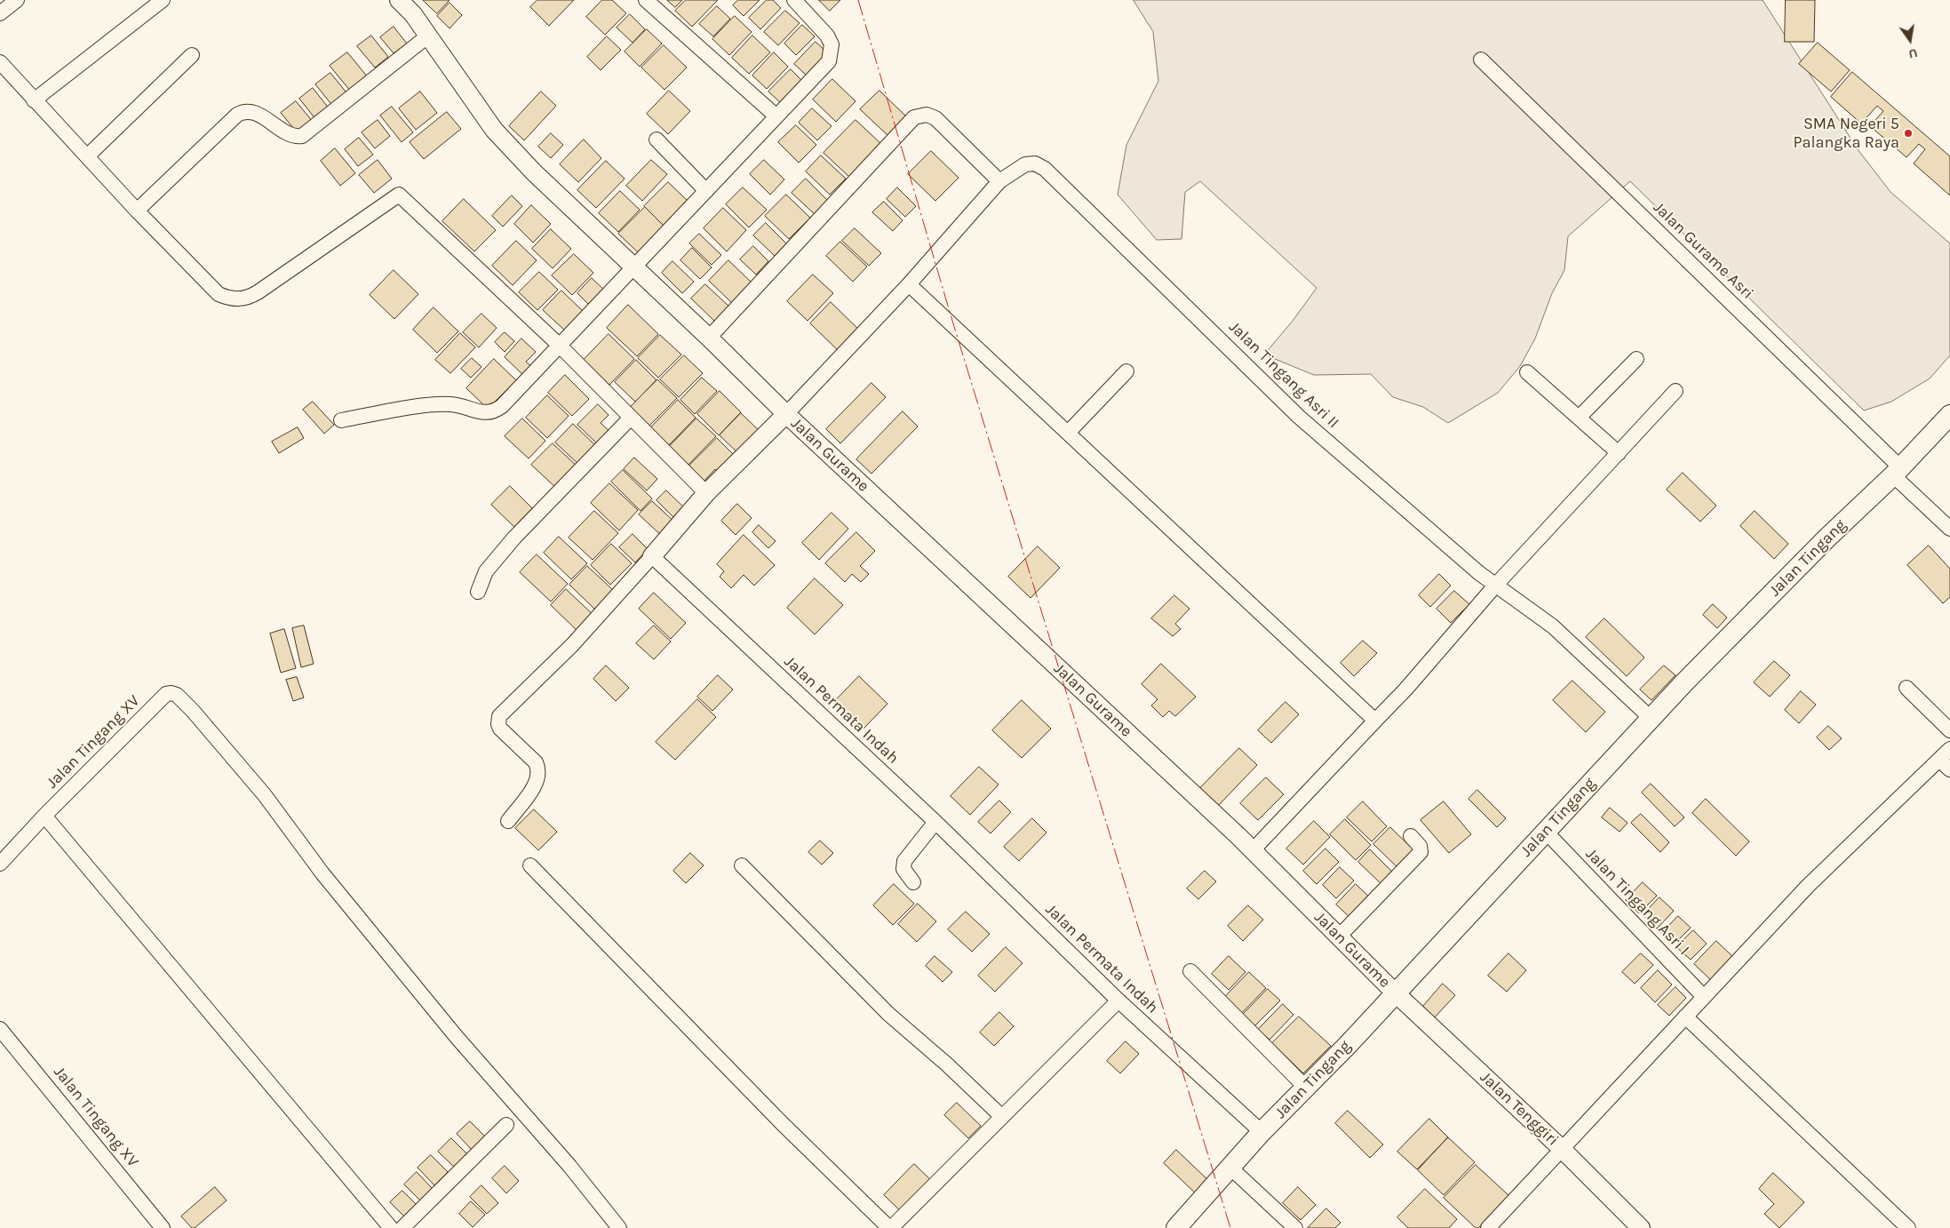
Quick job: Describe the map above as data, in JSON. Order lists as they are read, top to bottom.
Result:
{
  "streets": {
    "main road": ["Jalan Tingang"],
    "street": [
      "Jalan Gurame Asri",
      "Jalan Tingang Asri II",
      "Jalan Gurame",
      "Jalan Permata Indah",
      "Jalan Tingang XV",
      "Jalan Tingang Asri I",
      "Jalan Tenggiri"
    ]
  },
  "crossings": [
    ["Jalan Gurame Asri", "Jalan Tingang"],
    ["Jalan Tingang Asri II", "Jalan Gurame"],
    ["Jalan Tingang Asri II", "Jalan Tingang"],
    ["Jalan Gurame", "Jalan Tingang"],
    ["Jalan Gurame", "Jalan Tenggiri"],
    ["Jalan Tingang", "Jalan Permata Indah"],
    ["Jalan Tingang", "Jalan Tingang Asri I"],
    ["Jalan Tingang", "Jalan Tenggiri"]
  ],
  "places": ["SMA Negeri 5 Palangka Raya"],
  "north": "bottom"
}
